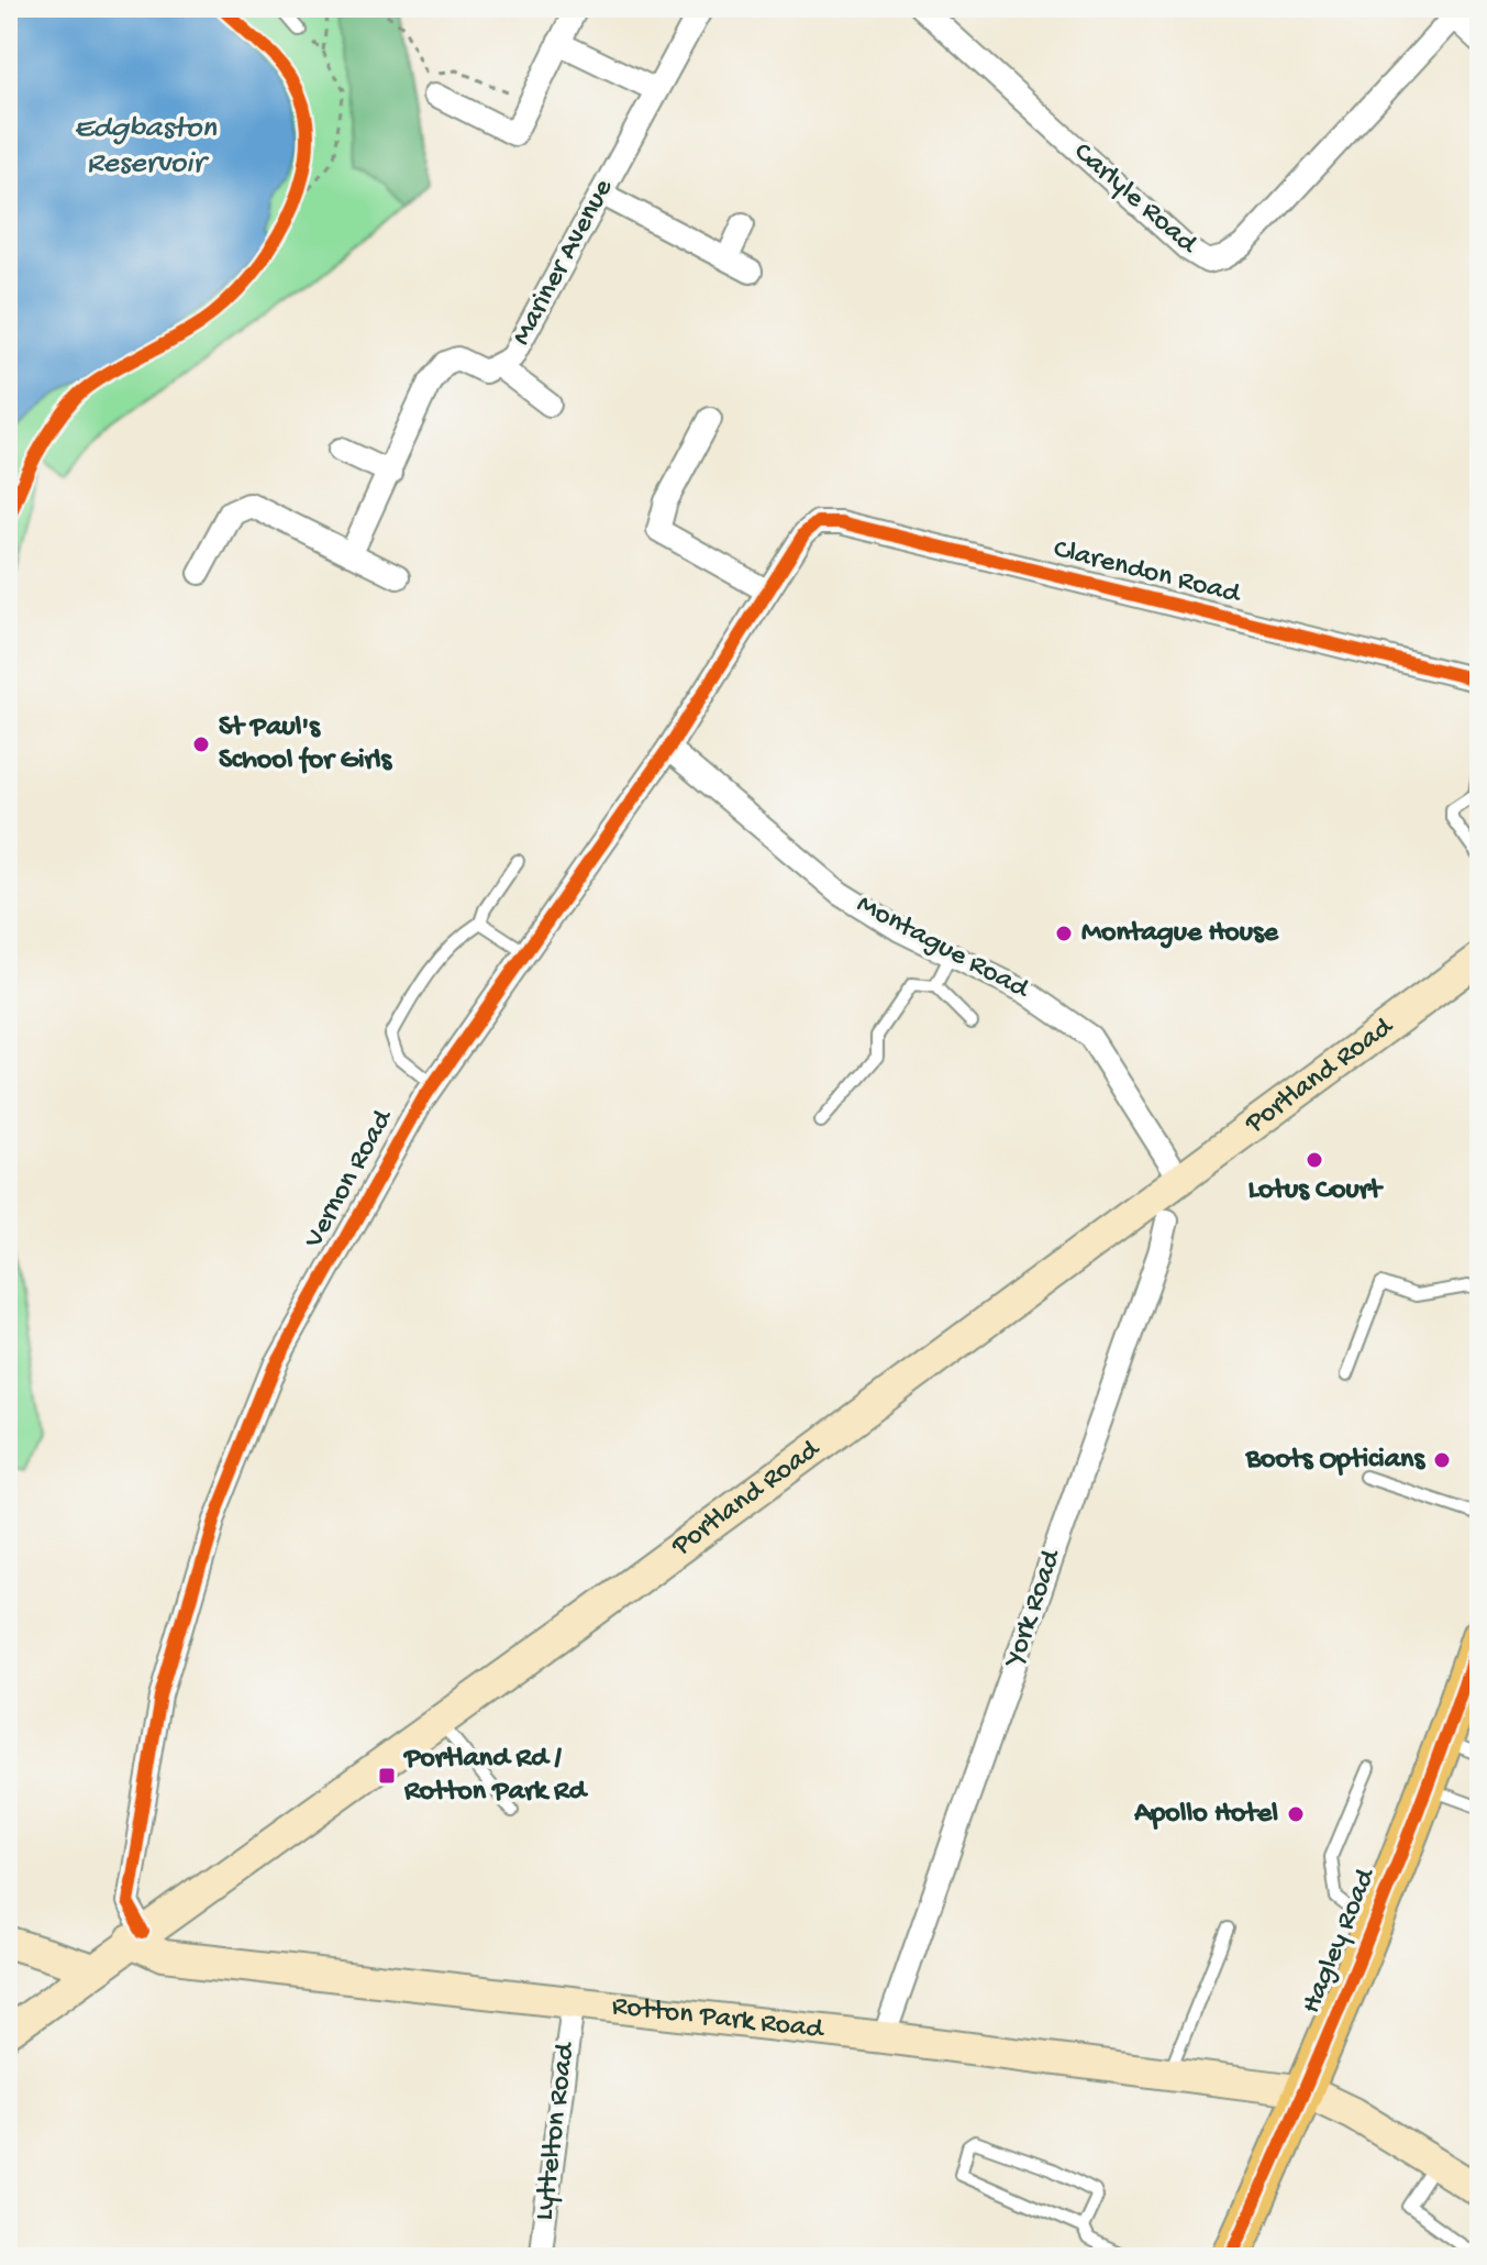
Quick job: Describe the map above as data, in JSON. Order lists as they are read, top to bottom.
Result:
{
  "streets": {
    "highway": ["Hagley Road"],
    "main road": ["Portland Road", "Rotton Park Road"],
    "street": [
      "Carlyle Road",
      "Mariner Avenue",
      "Clarendon Road",
      "Montague Road",
      "Vernon Road",
      "York Road",
      "Lyttelton Road"
    ]
  },
  "crossings": [
    ["Clarendon Road", "Vernon Road"],
    ["Montague Road", "Portland Road"],
    ["Montague Road", "Vernon Road"],
    ["Portland Road", "Vernon Road"],
    ["Portland Road", "Rotton Park Road"],
    ["Vernon Road", "Rotton Park Road"],
    ["York Road", "Rotton Park Road"],
    ["Hagley Road", "Rotton Park Road"],
    ["Rotton Park Road", "Lyttelton Road"]
  ],
  "water": ["Edgbaston Reservoir"],
  "places": {
    "other": [
      "St Paul's School for Girls",
      "Montague House",
      "Lotus Court",
      "Boots Opticians",
      "Apollo Hotel"
    ],
    "transit": ["Portland Rd / Rotton Park Rd"]
  }
}
